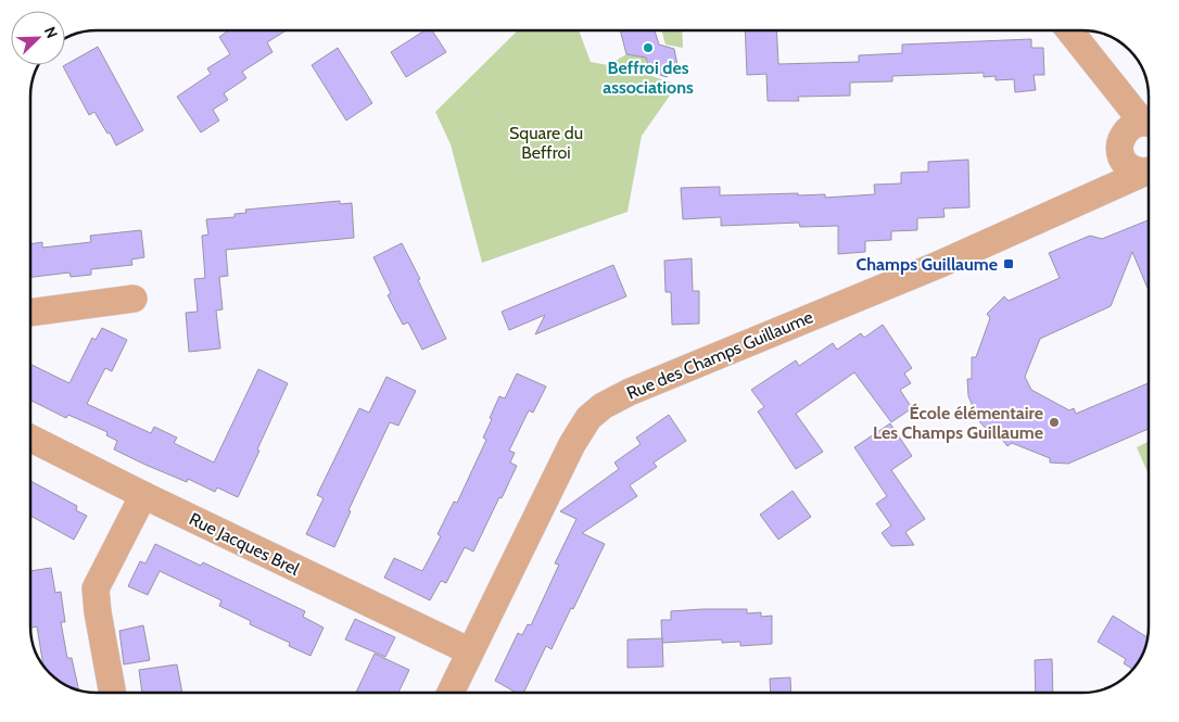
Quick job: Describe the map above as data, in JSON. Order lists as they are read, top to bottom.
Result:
{
  "streets": {
    "street": ["Rue des Champs Guillaume", "Rue Jacques Brel"]
  },
  "crossings": [
    ["Rue des Champs Guillaume", "Rue Jacques Brel"]
  ],
  "parks": ["Square du Beffroi"],
  "places": {
    "other": ["Beffroi des associations", "École élémentaire Les Champs Guillaume"],
    "transit": ["Champs Guillaume"]
  },
  "north": "top right"
}
